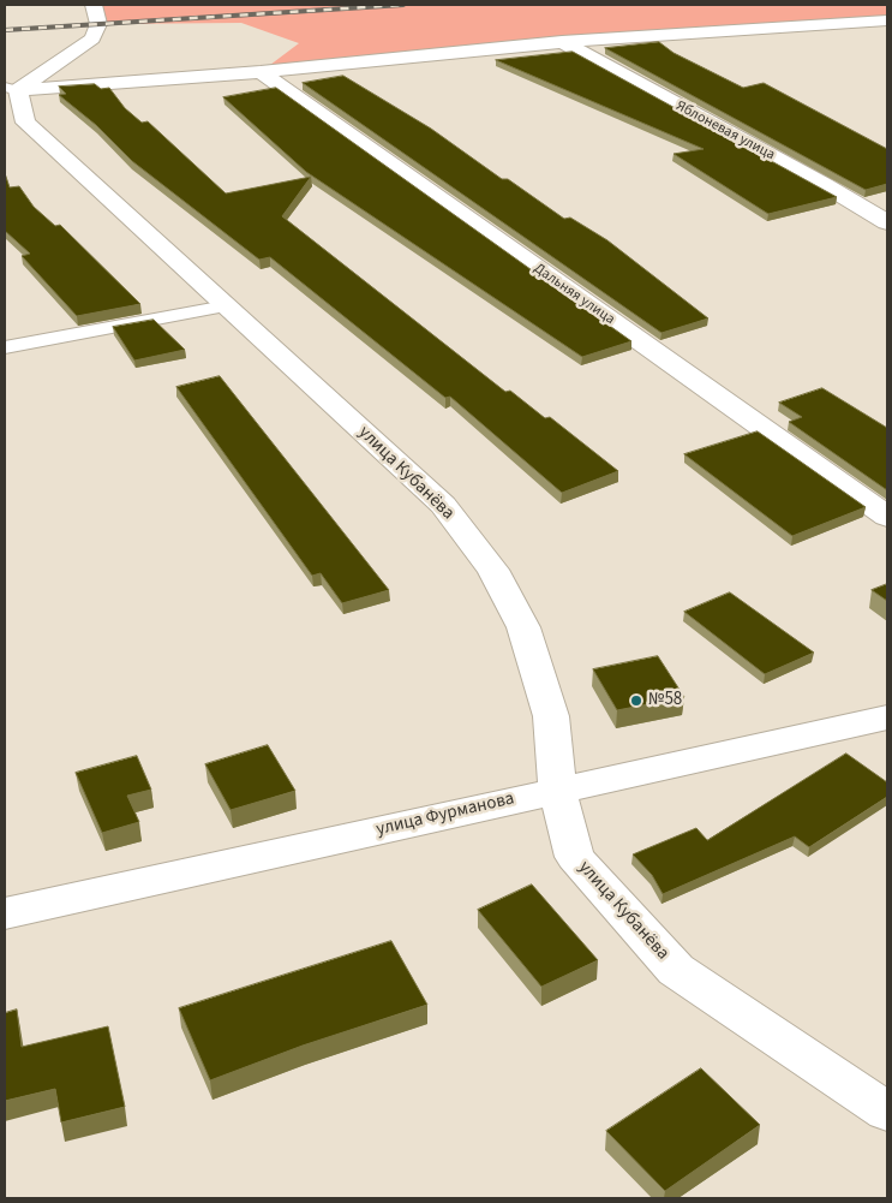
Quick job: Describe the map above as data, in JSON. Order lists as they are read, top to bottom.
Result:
{
  "streets": {
    "street": [
      "Яблоневая улица",
      "Дальняя улица",
      "улица Кубанёва",
      "улица Фурманова"
    ]
  },
  "crossings": [
    ["улица Кубанёва", "улица Фурманова"]
  ],
  "places": ["№58"]
}
